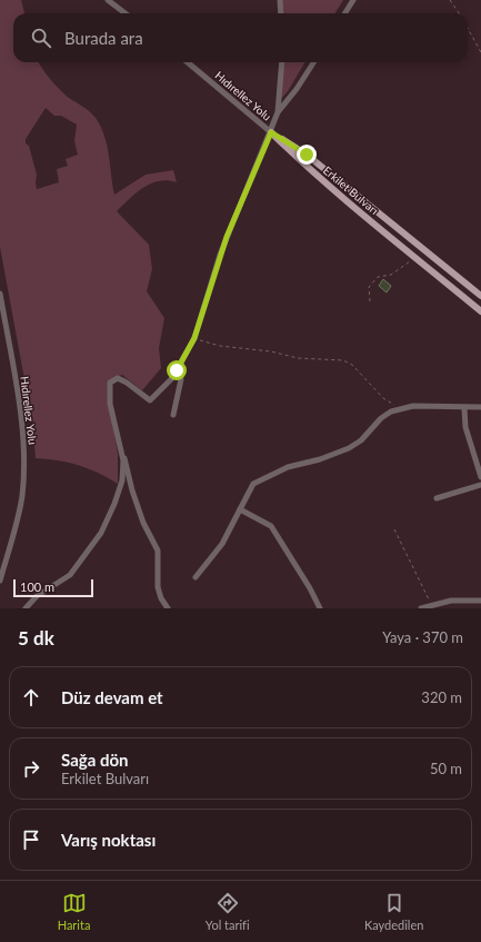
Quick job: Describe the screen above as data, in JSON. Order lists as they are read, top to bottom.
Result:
{
  "streets": {
    "main road": ["Erkilet Bulvarı"],
    "street": ["Hıdırellez Yolu"]
  },
  "crossings": [
    ["Hıdırellez Yolu", "Erkilet Bulvarı"]
  ],
  "scale_bar": "100 m",
  "page": {
    "search": "Burada ara",
    "scale": "100 m",
    "heading": ["5 dk", "Yaya · 370 m"],
    "list": [
      ["Düz devam et", "320 m"],
      ["Sağa dön", "Erkilet Bulvarı", "50 m"],
      "Varış noktası"
    ],
    "nav": ["Harita", "Yol tarifi", "Kaydedilen"]
  }
}
